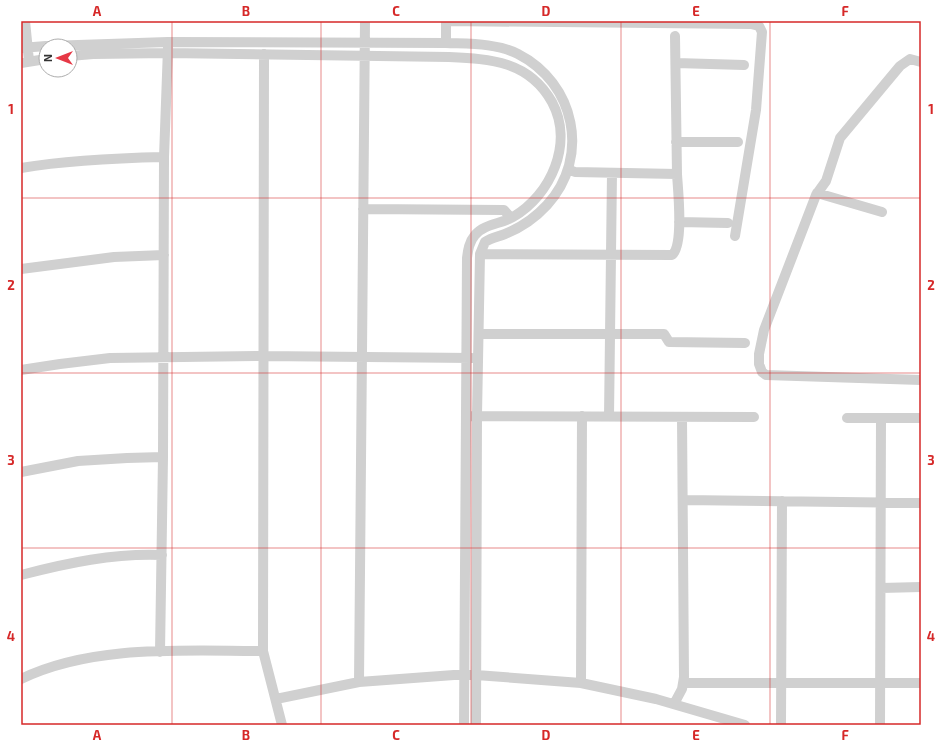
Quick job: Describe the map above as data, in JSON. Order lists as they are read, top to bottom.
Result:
{
  "north": "left",
  "grid": {
    "columns": [
      "A",
      "B",
      "C",
      "D",
      "E",
      "F"
    ],
    "rows": [
      "1",
      "2",
      "3",
      "4"
    ]
  }
}
